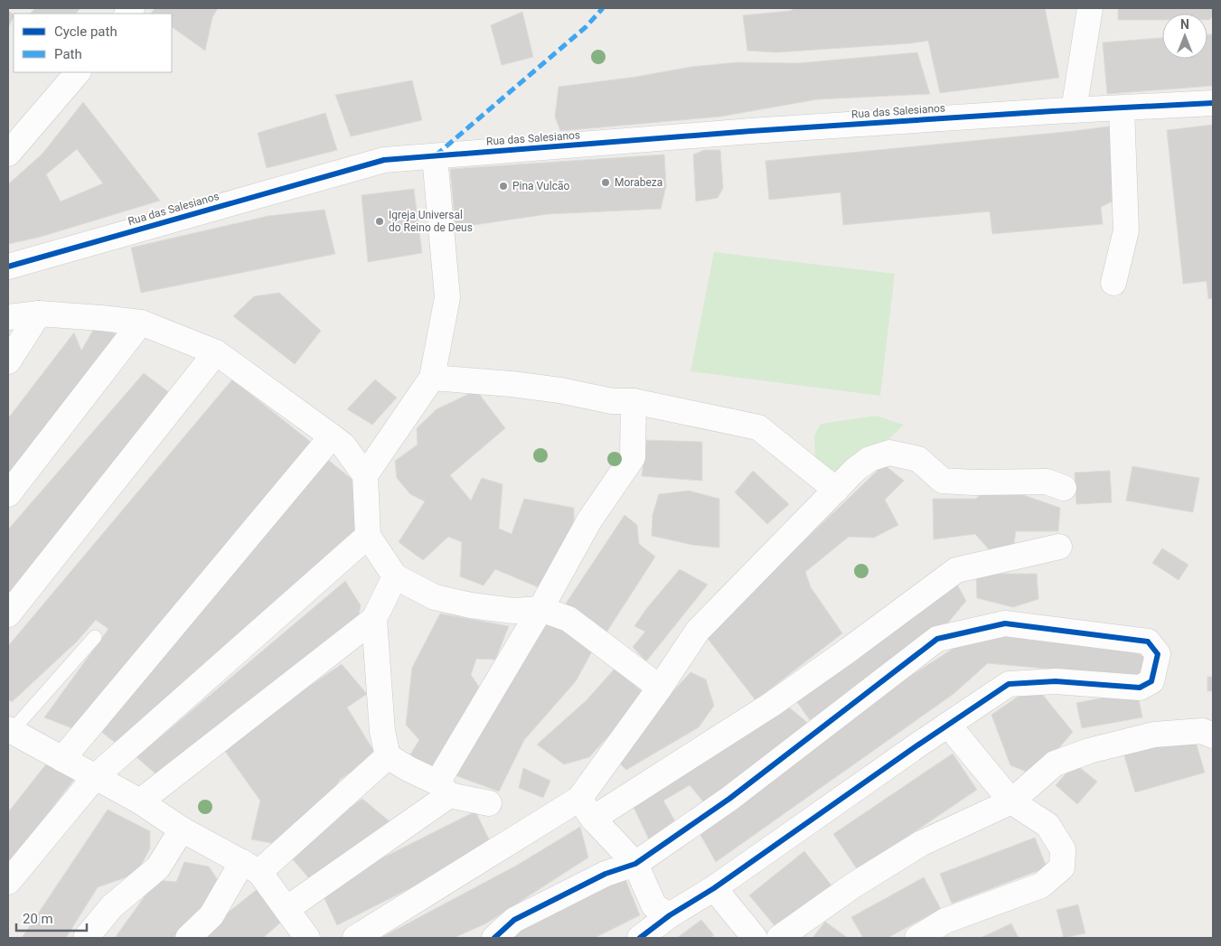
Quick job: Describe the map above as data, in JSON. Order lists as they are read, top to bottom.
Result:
{
  "streets": {
    "street": ["Rua das Salesianos"]
  },
  "places": ["Morabeza", "Pina Vulcão", "Igreja Universal do Reino de Deus"],
  "legend": ["Cycle path", "Path"],
  "scale_bar": "20 m",
  "north": "top"
}
